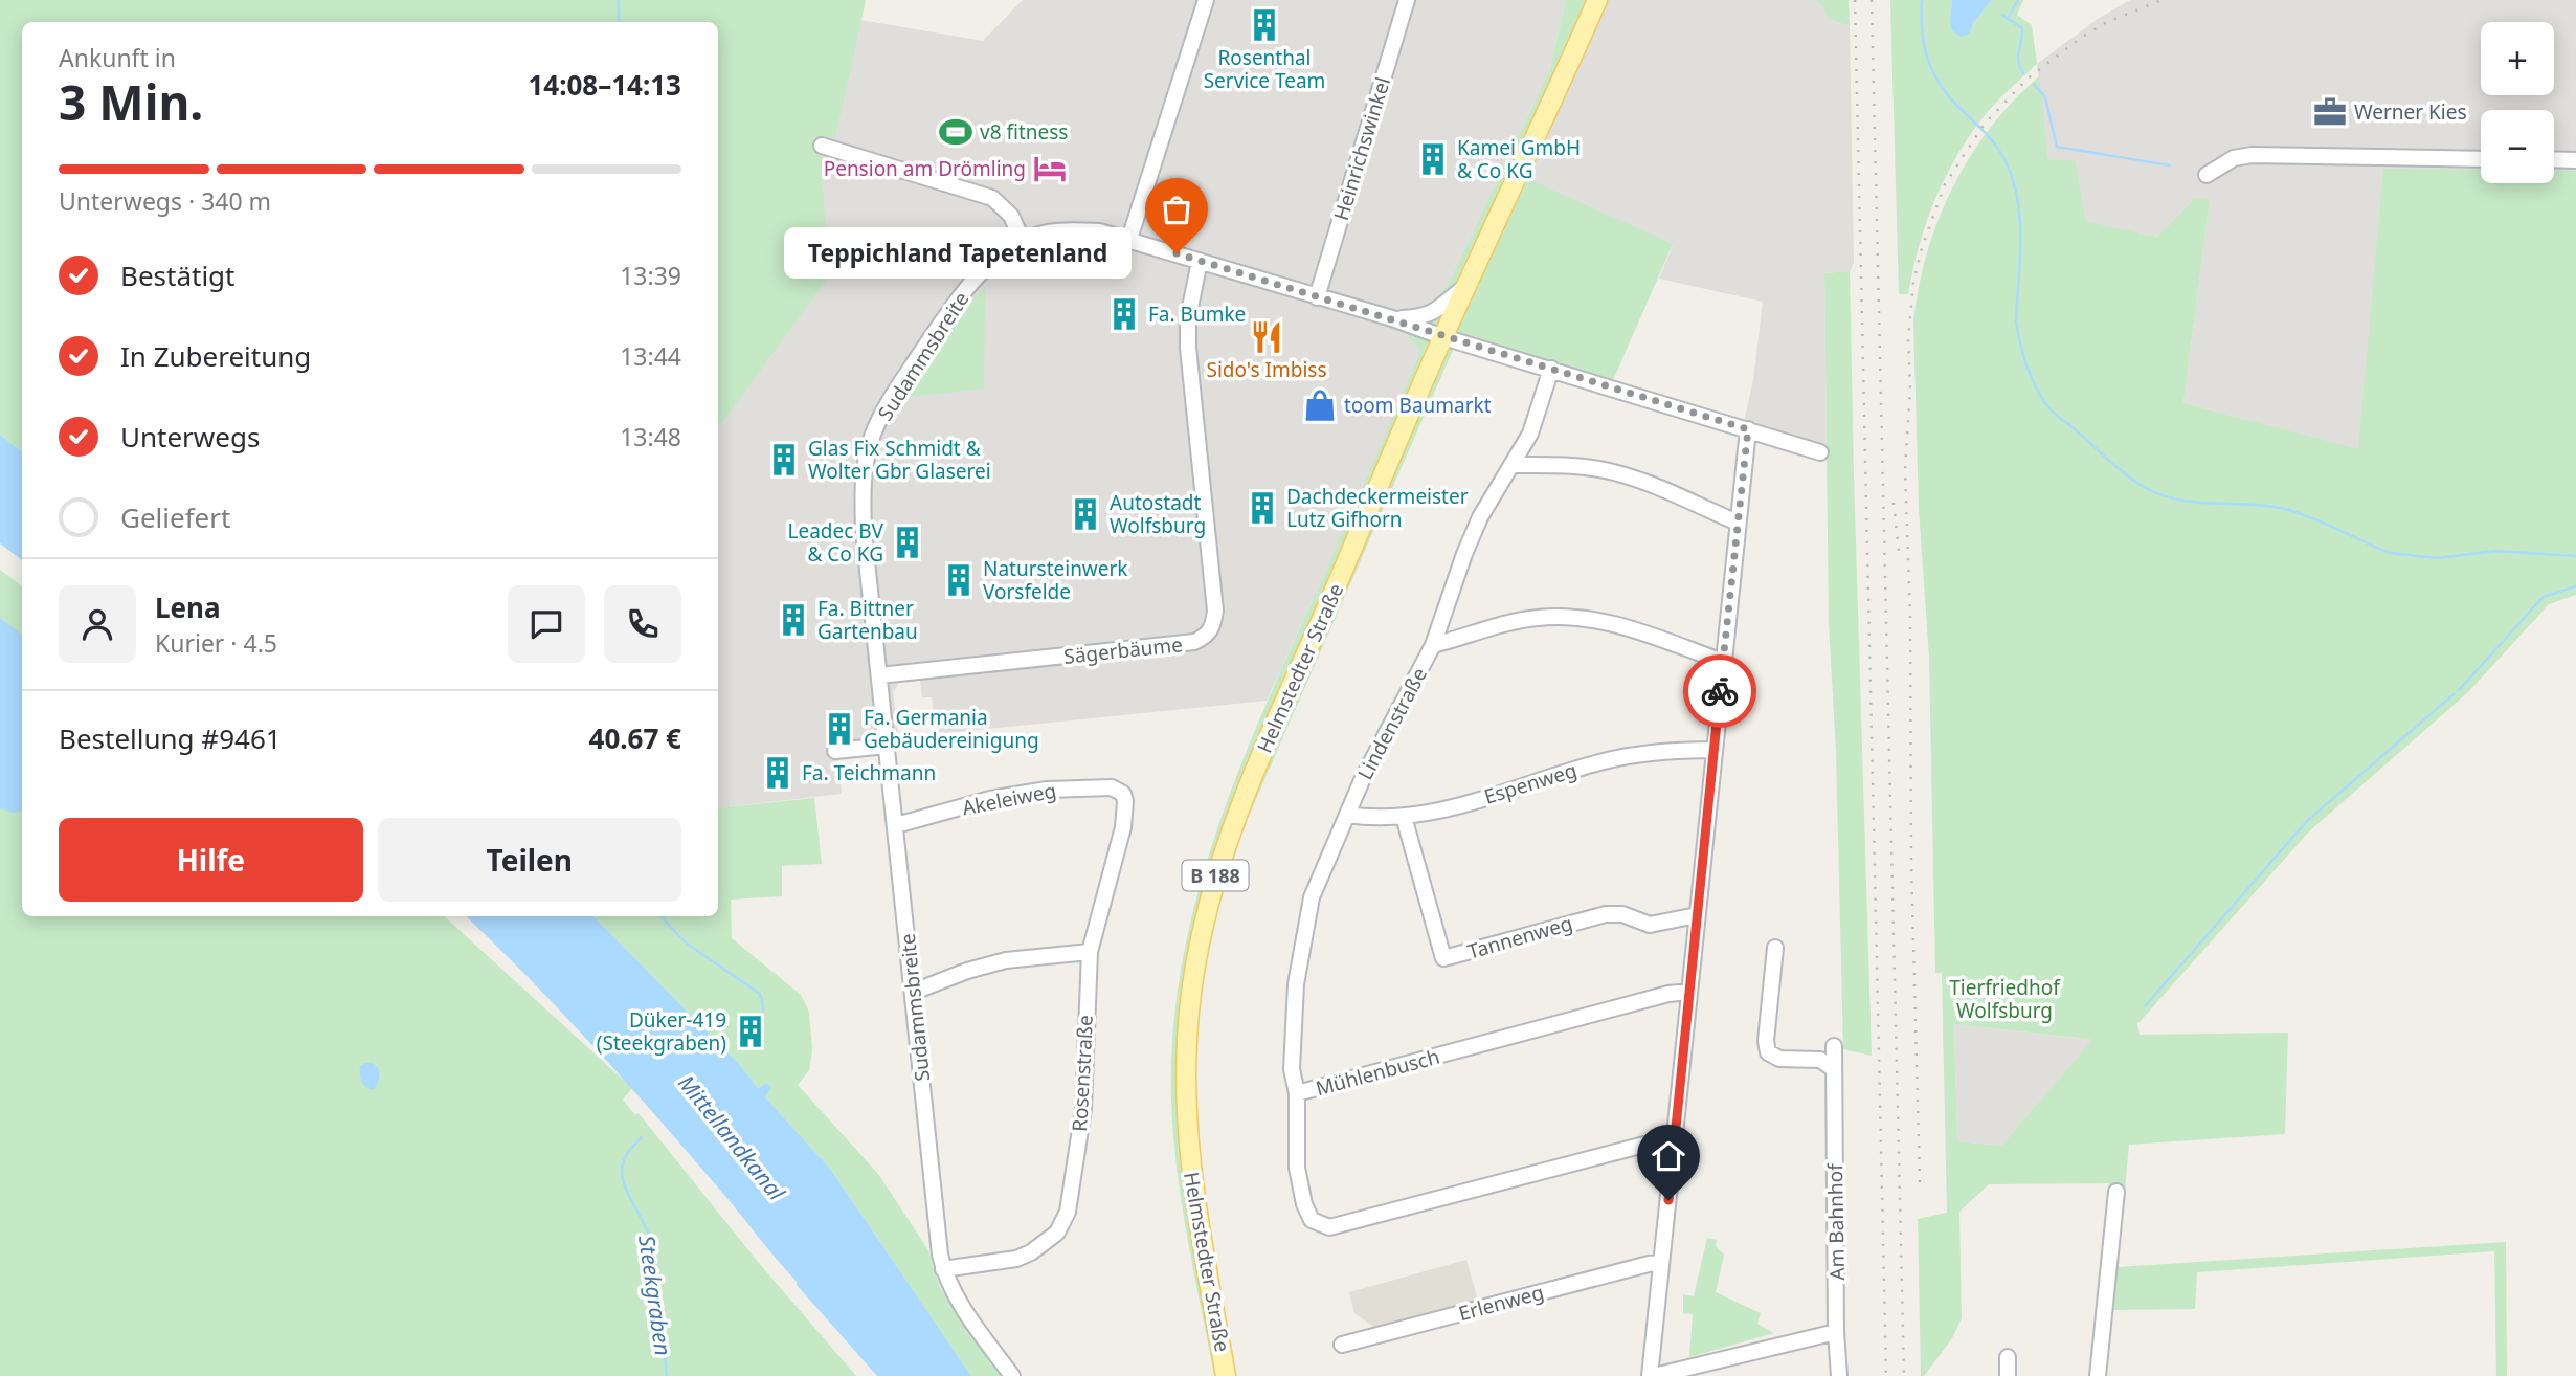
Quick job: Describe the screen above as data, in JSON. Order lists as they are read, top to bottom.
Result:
{
  "streets": {
    "main road": ["Helmstedter Straße", "B 188"],
    "street": [
      "Heinrichswinkel",
      "Sudammsbreite",
      "Sägerbäume",
      "Lindenstraße",
      "Espenweg",
      "Akeleiweg",
      "Tannenweg",
      "Mühlenbusch",
      "Rosenstraße",
      "Am Bahnhof",
      "Erlenweg"
    ]
  },
  "crossings": [
    ["Heinrichswinkel", "Sudammsbreite"],
    ["Sudammsbreite", "Sägerbäume"],
    ["Sudammsbreite", "Helmstedter Straße"],
    ["Sudammsbreite", "Lindenstraße"],
    ["Sudammsbreite", "Akeleiweg"],
    ["Sudammsbreite", "Rosenstraße"],
    ["Lindenstraße", "Espenweg"],
    ["Lindenstraße", "Mühlenbusch"],
    ["Espenweg", "Tannenweg"],
    ["Akeleiweg", "Rosenstraße"]
  ],
  "water": ["Mittellandkanal", "Steekgraben"],
  "parks": ["Tierfriedhof Wolfsburg"],
  "places": {
    "building": [
      "Rosenthal Service Team",
      "Kamei GmbH & Co KG",
      "Fa. Bumke",
      "Glas Fix Schmidt & Wolter Gbr Glaserei",
      "Dachdeckermeister Lutz Gifhorn",
      "Autostadt Wolfsburg",
      "Leadec BV & Co KG",
      "Natursteinwerk Vorsfelde",
      "Fa. Bittner Gartenbau",
      "Fa. Germania Gebäudereinigung",
      "Fa. Teichmann",
      "Düker-419 (Steekgraben)"
    ],
    "office": ["Werner Kies"],
    "sports": ["v8 fitness"],
    "hotel": ["Pension am Drömling"],
    "other": ["Teppichland Tapetenland"],
    "restaurant": ["Sido's Imbiss"],
    "shop": ["toom Baumarkt"]
  },
  "page": {
    "map_buttons": ["+", "−"],
    "heading": ["3 Min.", "Ankunft in", "14:08–14:13"],
    "panel": [
      "Lena",
      "Kurier · 4.5",
      "Bestellung #9461",
      "40.67 €"
    ],
    "bar": "Unterwegs · 340 m",
    "bubble": "Teppichland Tapetenland",
    "list": [
      ["Bestätigt", "13:39"],
      ["In Zubereitung", "13:44"],
      ["Unterwegs", "13:48"],
      "Geliefert"
    ],
    "buttons": ["Hilfe", "Teilen"]
  }
}
